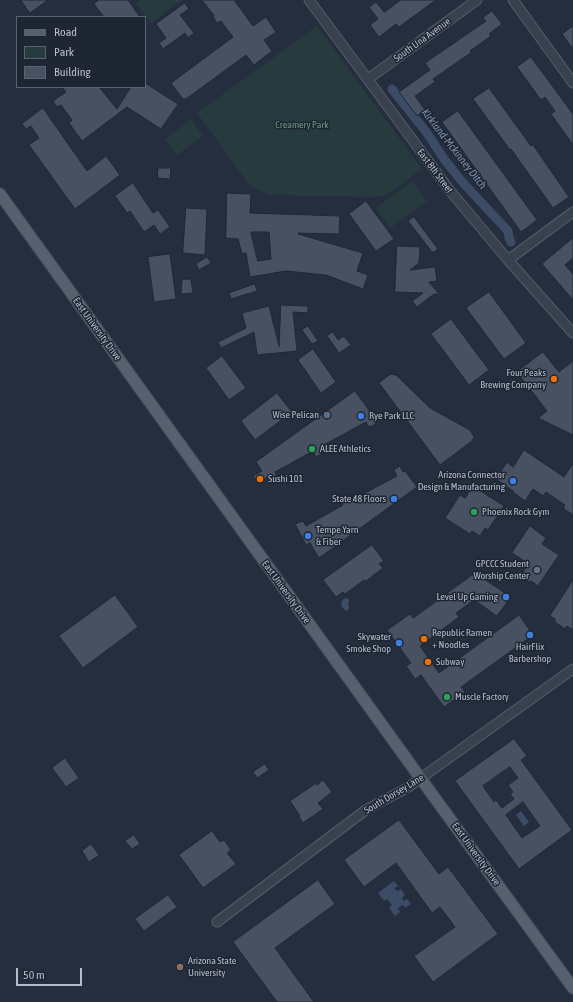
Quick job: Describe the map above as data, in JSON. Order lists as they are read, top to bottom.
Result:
{
  "streets": {
    "main road": ["East University Drive"],
    "street": ["South Una Avenue", "East 8th Street", "South Dorsey Lane"]
  },
  "crossings": [
    ["South Una Avenue", "East 8th Street"],
    ["East University Drive", "South Dorsey Lane"]
  ],
  "water": ["Kirkland-Mckinney Ditch"],
  "parks": ["Creamery Park"],
  "places": [
    "Four Peaks Brewing Company",
    "Wise Pelican",
    "Rye Park LLC",
    "ALEE Athletics",
    "Sushi 101",
    "Arizona Connector Design & Manufacturing",
    "State 48 Floors",
    "Phoenix Rock Gym",
    "Tempe Yarn & Fiber",
    "GPCCC Student Worship Center",
    "Level Up Gaming",
    "HairFlix Barbershop",
    "Republic Ramen + Noodles",
    "Skywater Smoke Shop",
    "Subway",
    "Muscle Factory",
    "Arizona State University"
  ],
  "legend": ["Road", "Park", "Building"],
  "scale_bar": "50 m"
}
